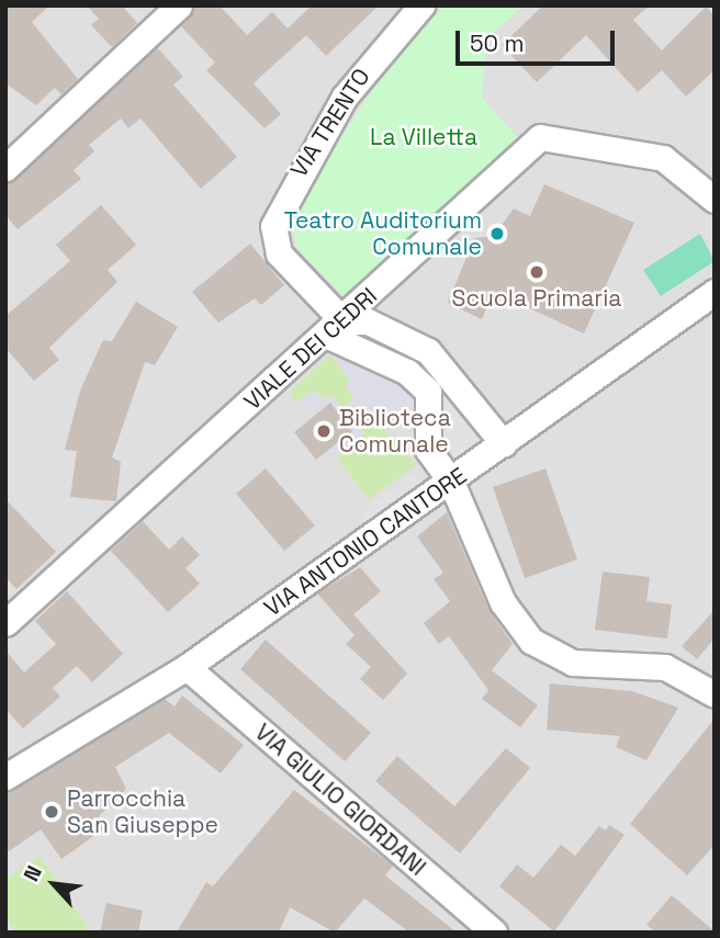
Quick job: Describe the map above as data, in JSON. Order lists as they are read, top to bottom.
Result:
{
  "streets": {
    "street": [
      "VIA TRENTO",
      "VIALE DEI CEDRI",
      "VIA ANTONIO CANTORE",
      "VIA GIULIO GIORDANI"
    ]
  },
  "crossings": [
    ["VIA TRENTO", "VIALE DEI CEDRI"],
    ["VIA TRENTO", "VIA ANTONIO CANTORE"],
    ["VIA ANTONIO CANTORE", "VIA GIULIO GIORDANI"]
  ],
  "parks": ["La Villetta"],
  "places": [
    "Teatro Auditorium Comunale",
    "Scuola Primaria",
    "Biblioteca Comunale",
    "Parrocchia San Giuseppe"
  ],
  "scale_bar": "50 m",
  "north": "top left"
}
